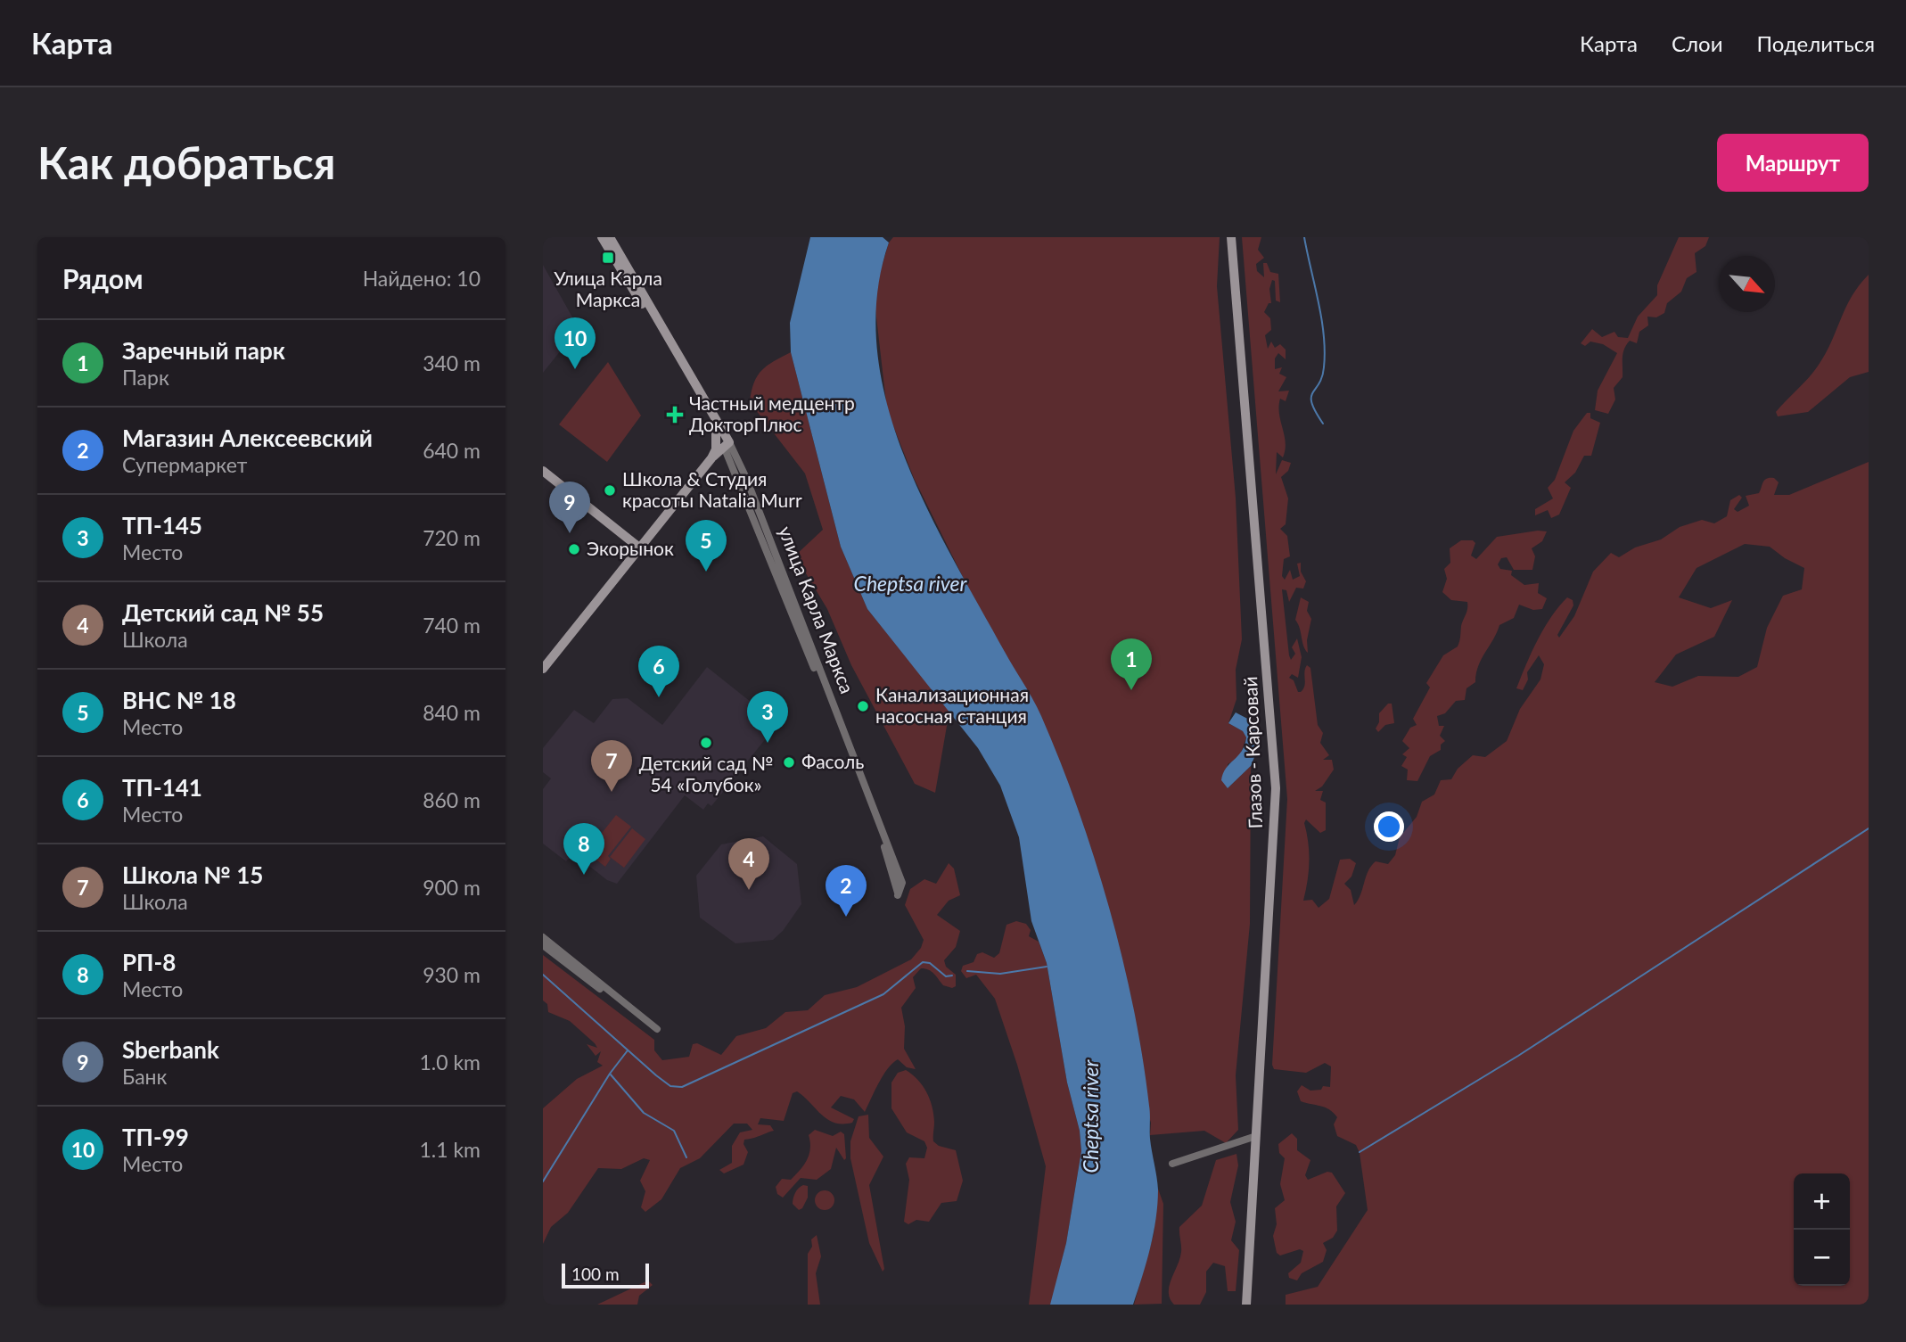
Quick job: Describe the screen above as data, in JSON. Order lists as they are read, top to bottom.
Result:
{
  "streets": {
    "main road": ["улица Карла Маркса", "Глазов - Карсовай"]
  },
  "water": ["Cheptsa river"],
  "places": {
    "transit": ["Улица Карла Маркса"],
    "health": ["Частный медцентр ДокторПлюс"],
    "other": [
      "Школа & Студия красоты Natalia Murr",
      "Экорынок",
      "Канализационная насосная станция",
      "Детский сад № 54 «Голубок»",
      "Фасоль"
    ]
  },
  "scale_bar": "100 m",
  "north": "bottom right",
  "page": {
    "header": "Карта",
    "nav": ["Карта", "Слои", "Поделиться"],
    "buttons": "Маршрут",
    "title": "Как добраться",
    "heading": ["Рядом", "Найдено: 10"],
    "pins": [
      "10",
      "9",
      "5",
      "1",
      "6",
      "3",
      "7",
      "8",
      "4",
      "2"
    ],
    "list": [
      {
        "mark": "1",
        "name": "Заречный парк",
        "note": "Парк",
        "value": "340 m"
      },
      {
        "mark": "2",
        "name": "Магазин Алексеевский",
        "note": "Супермаркет",
        "value": "640 m"
      },
      {
        "mark": "3",
        "name": "ТП-145",
        "note": "Место",
        "value": "720 m"
      },
      {
        "mark": "4",
        "name": "Детский сад № 55",
        "note": "Школа",
        "value": "740 m"
      },
      {
        "mark": "5",
        "name": "ВНС № 18",
        "note": "Место",
        "value": "840 m"
      },
      {
        "mark": "6",
        "name": "ТП-141",
        "note": "Место",
        "value": "860 m"
      },
      {
        "mark": "7",
        "name": "Школа № 15",
        "note": "Школа",
        "value": "900 m"
      },
      {
        "mark": "8",
        "name": "РП-8",
        "note": "Место",
        "value": "930 m"
      },
      {
        "mark": "9",
        "name": "Sberbank",
        "note": "Банк",
        "value": "1.0 km"
      },
      {
        "mark": "10",
        "name": "ТП-99",
        "note": "Место",
        "value": "1.1 km"
      }
    ],
    "map_buttons": ["+", "−"],
    "scale": "100 m"
  }
}
